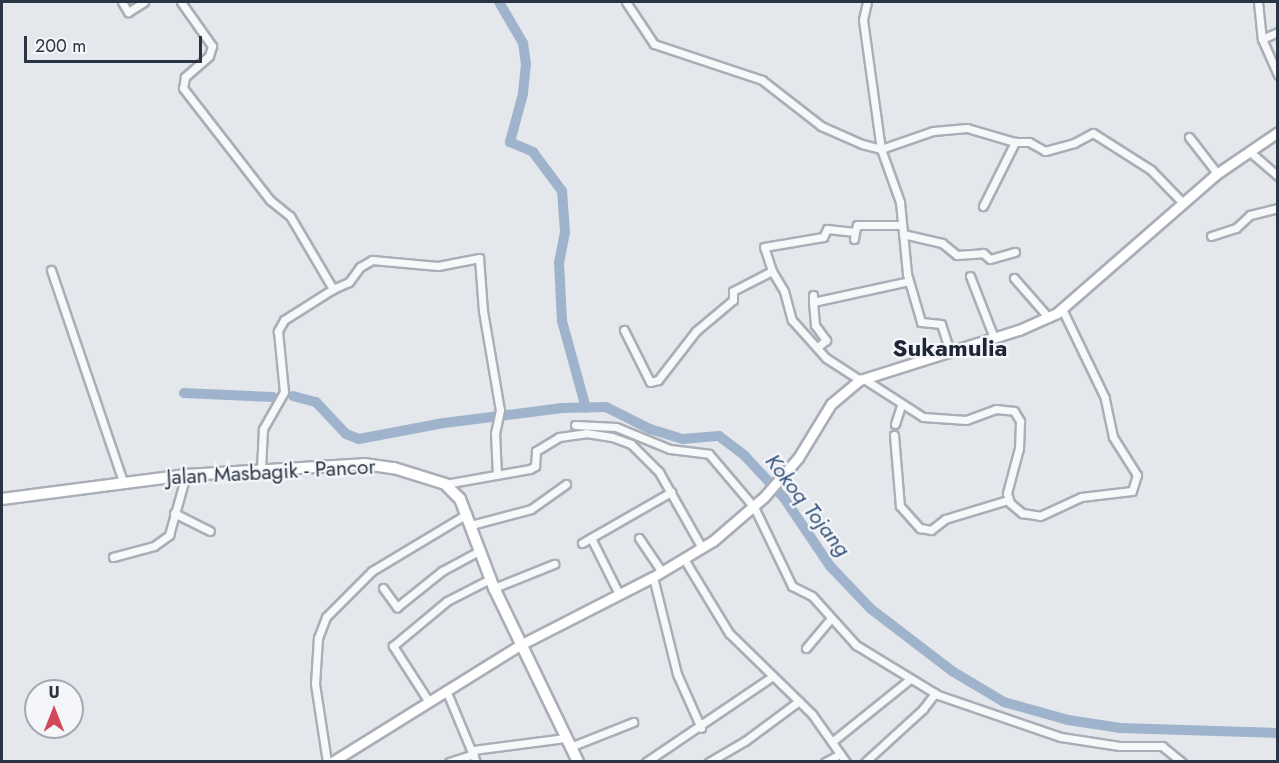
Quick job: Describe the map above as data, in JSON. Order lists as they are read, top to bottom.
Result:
{
  "streets": {
    "main road": ["Jalan Masbagik - Pancor"]
  },
  "districts": ["Sukamulia"],
  "water": ["Kokoq Tojang"],
  "scale_bar": "200 m",
  "north": "top"
}
